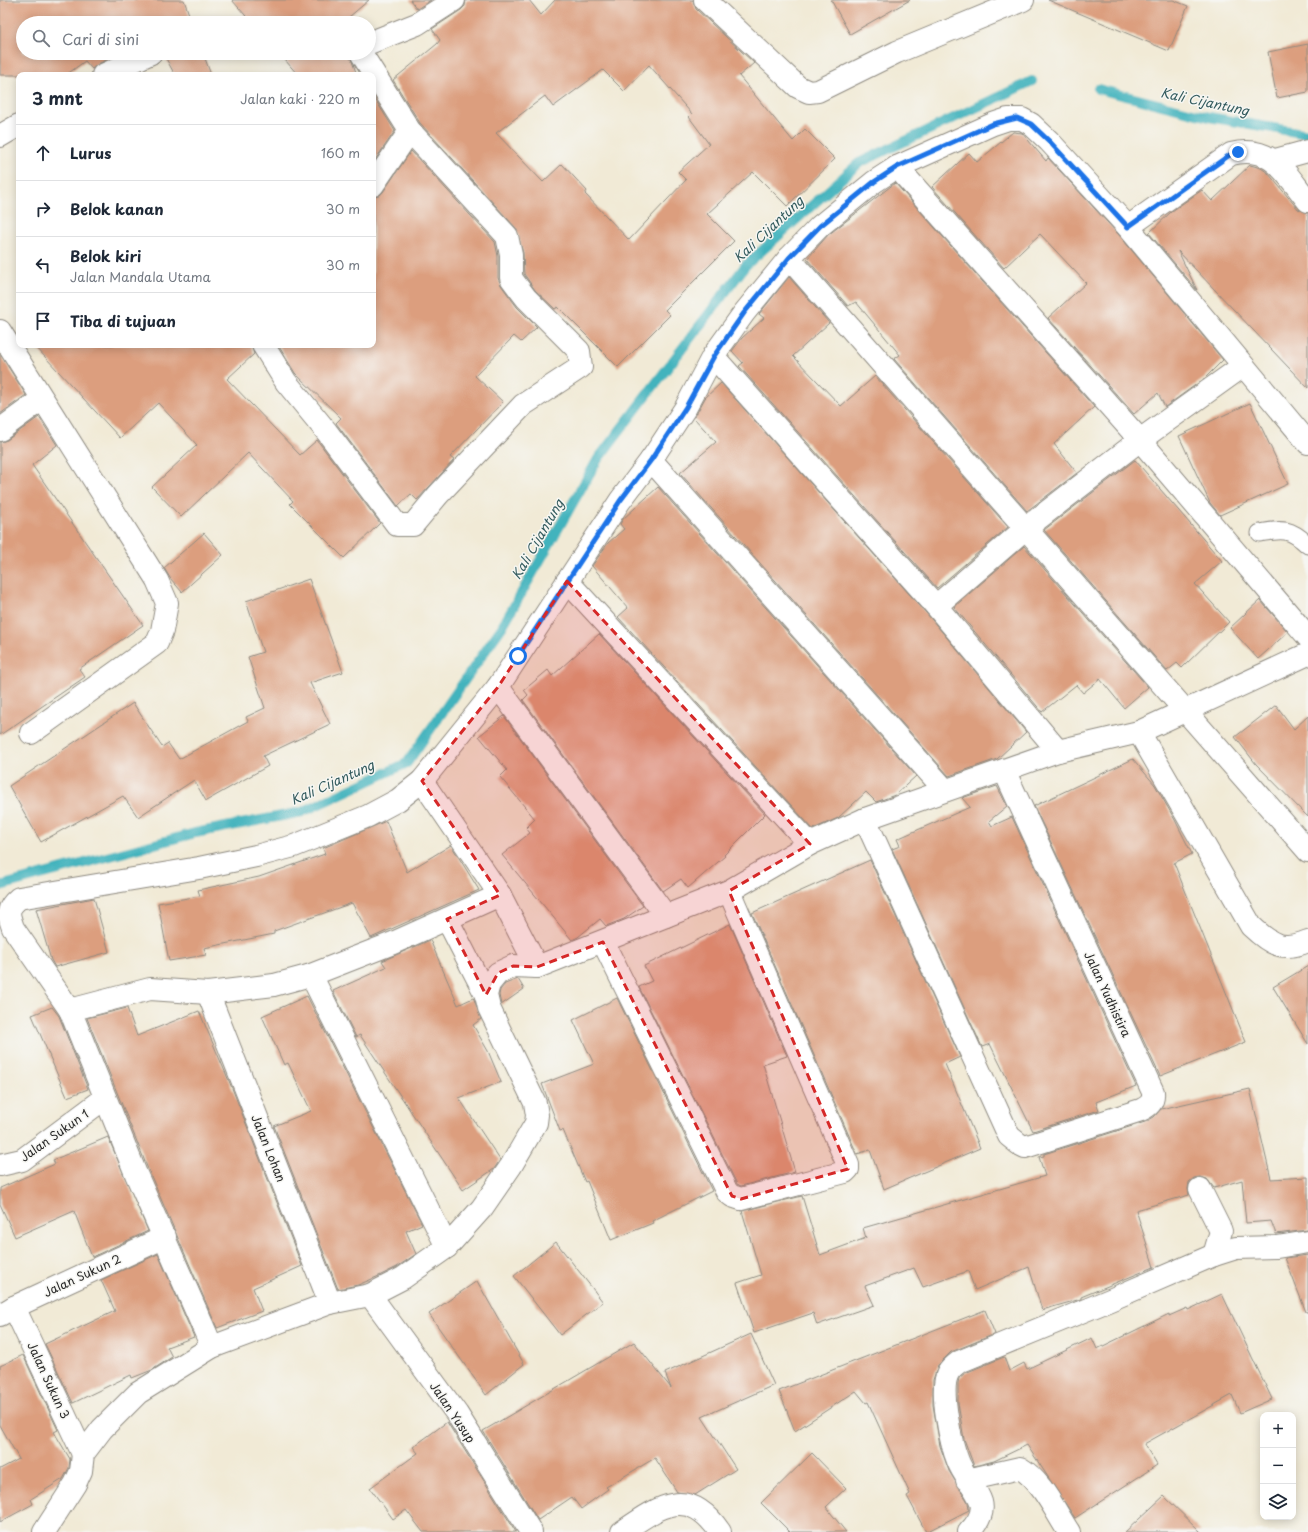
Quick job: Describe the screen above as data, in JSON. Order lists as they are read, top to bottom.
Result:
{
  "streets": {
    "street": [
      "Jalan Yudhistira",
      "Jalan Sukun 1",
      "Jalan Lohan",
      "Jalan Sukun 2",
      "Jalan Sukun 3",
      "Jalan Yusup"
    ]
  },
  "crossings": [
    ["Jalan Sukun 2", "Jalan Sukun 3"]
  ],
  "water": ["Kali Cijantung"],
  "page": {
    "search": "Cari di sini",
    "heading": ["3 mnt", "Jalan kaki · 220 m"],
    "list": [
      ["Lurus", "160 m"],
      ["Belok kanan", "30 m"],
      ["Belok kiri", "Jalan Mandala Utama", "30 m"],
      "Tiba di tujuan"
    ],
    "map_buttons": ["+", "−"]
  }
}
